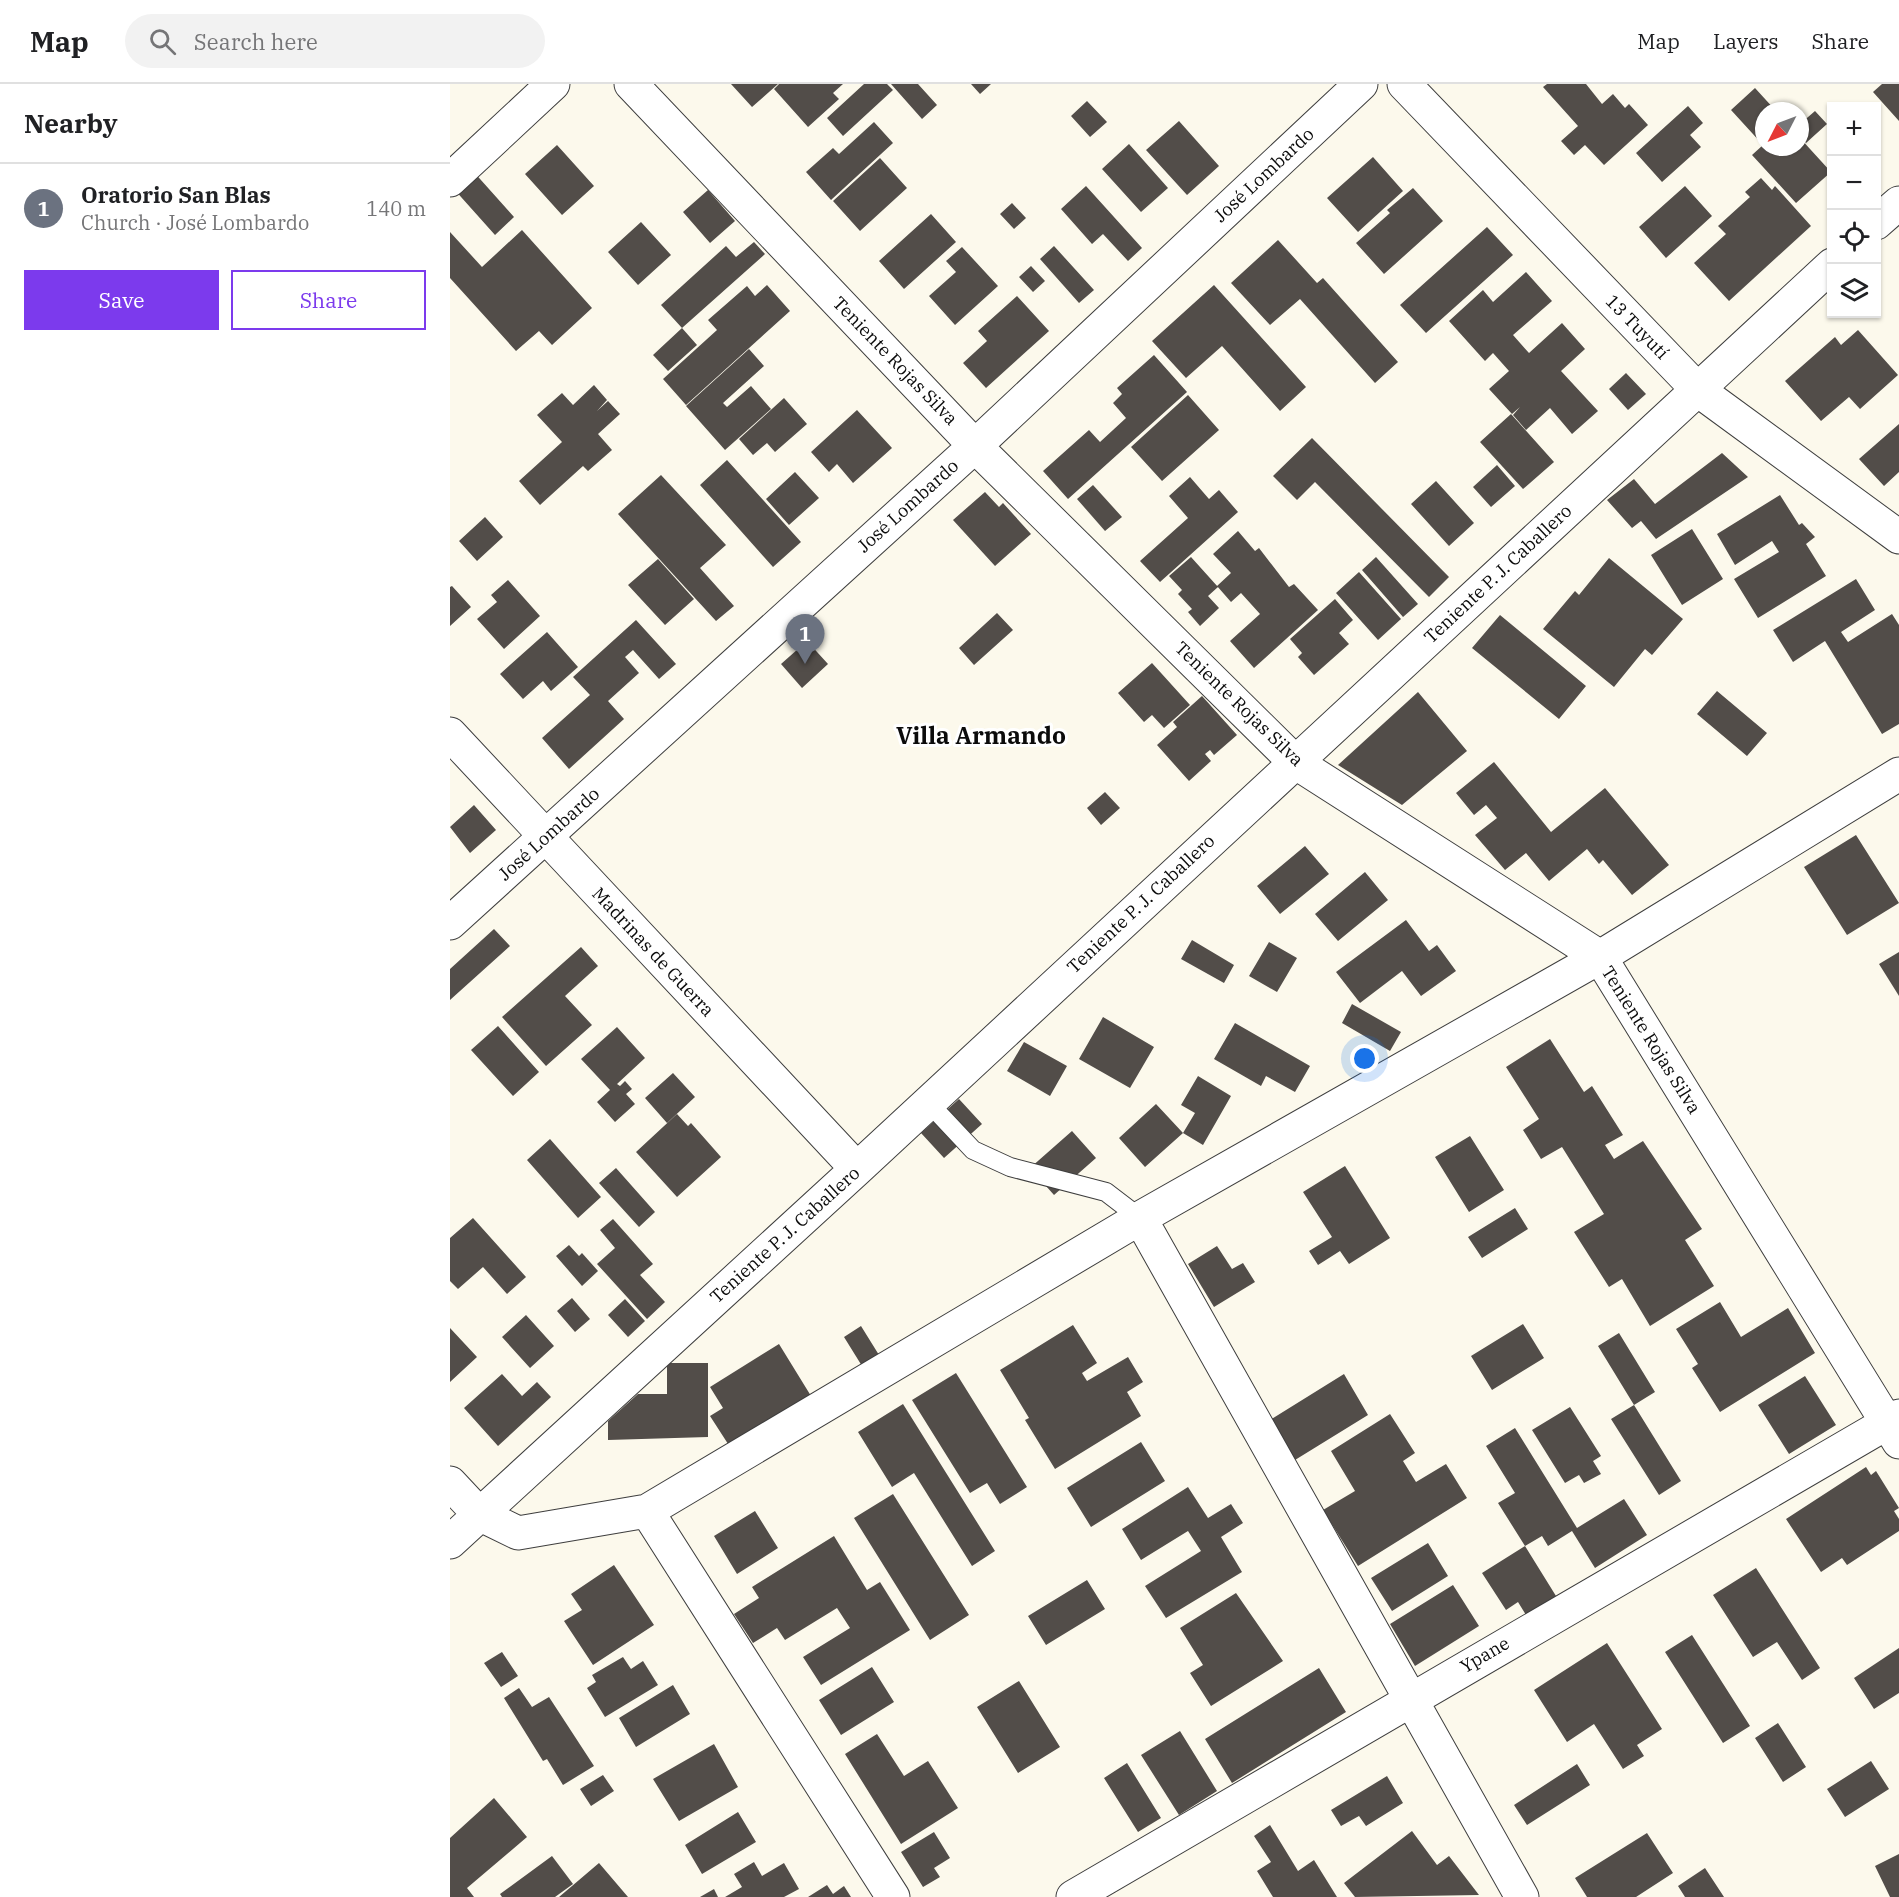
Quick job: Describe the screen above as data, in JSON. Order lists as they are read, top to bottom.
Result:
{
  "streets": {
    "street": [
      "José Lombardo",
      "13 Tuyutí",
      "Teniente Rojas Silva",
      "Teniente P. J. Caballero",
      "Madrinas de Guerra",
      "Ypane"
    ]
  },
  "crossings": [
    ["José Lombardo", "Teniente Rojas Silva"],
    ["José Lombardo", "Madrinas de Guerra"],
    ["13 Tuyutí", "Teniente P. J. Caballero"],
    ["Teniente Rojas Silva", "Teniente P. J. Caballero"],
    ["Teniente Rojas Silva", "Ypane"],
    ["Teniente P. J. Caballero", "Madrinas de Guerra"]
  ],
  "districts": ["Villa Armando"],
  "north": "bottom left",
  "page": {
    "header": "Map",
    "search": "Search here",
    "nav": ["Map", "Layers", "Share"],
    "heading": "Nearby",
    "map_buttons": ["+", "−"],
    "list": [
      {
        "mark": "1",
        "name": "Oratorio San Blas",
        "note": "Church · José Lombardo",
        "value": "140 m"
      }
    ],
    "buttons": ["Save", "Share"],
    "pins": "1"
  }
}
